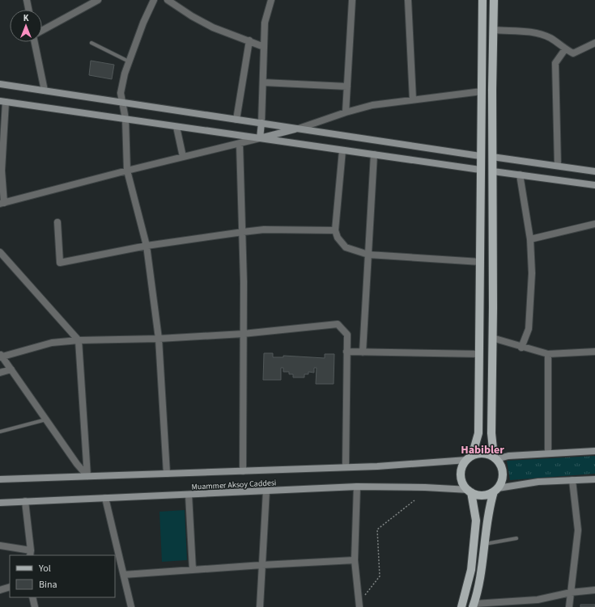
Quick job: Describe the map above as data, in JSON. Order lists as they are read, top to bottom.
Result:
{
  "streets": {
    "street": ["Muammer Aksoy Caddesi"]
  },
  "districts": ["Habibler"],
  "legend": ["Yol", "Bina"],
  "north": "top"
}
